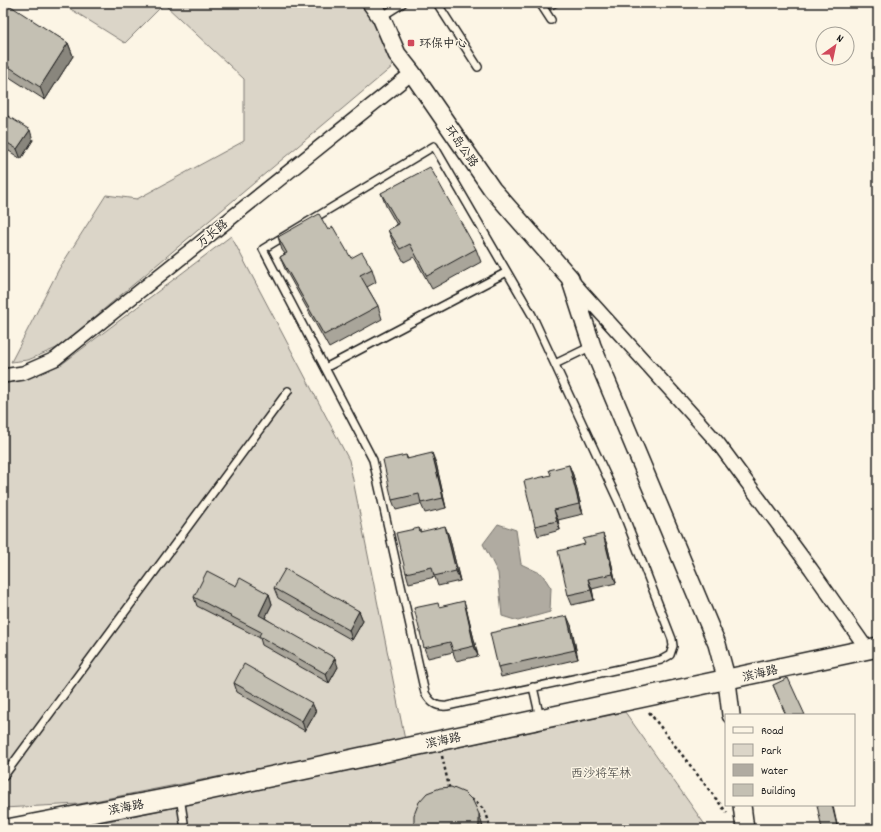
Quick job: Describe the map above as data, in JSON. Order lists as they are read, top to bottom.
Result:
{
  "streets": {
    "main road": ["滨海路"],
    "street": ["环岛公路", "万长路"]
  },
  "crossings": [
    ["环岛公路", "万长路"]
  ],
  "parks": ["西沙将军林"],
  "places": {
    "transit": ["环保中心"]
  },
  "legend": [
    "Road",
    "Park",
    "Water",
    "Building"
  ],
  "north": "top right"
}
